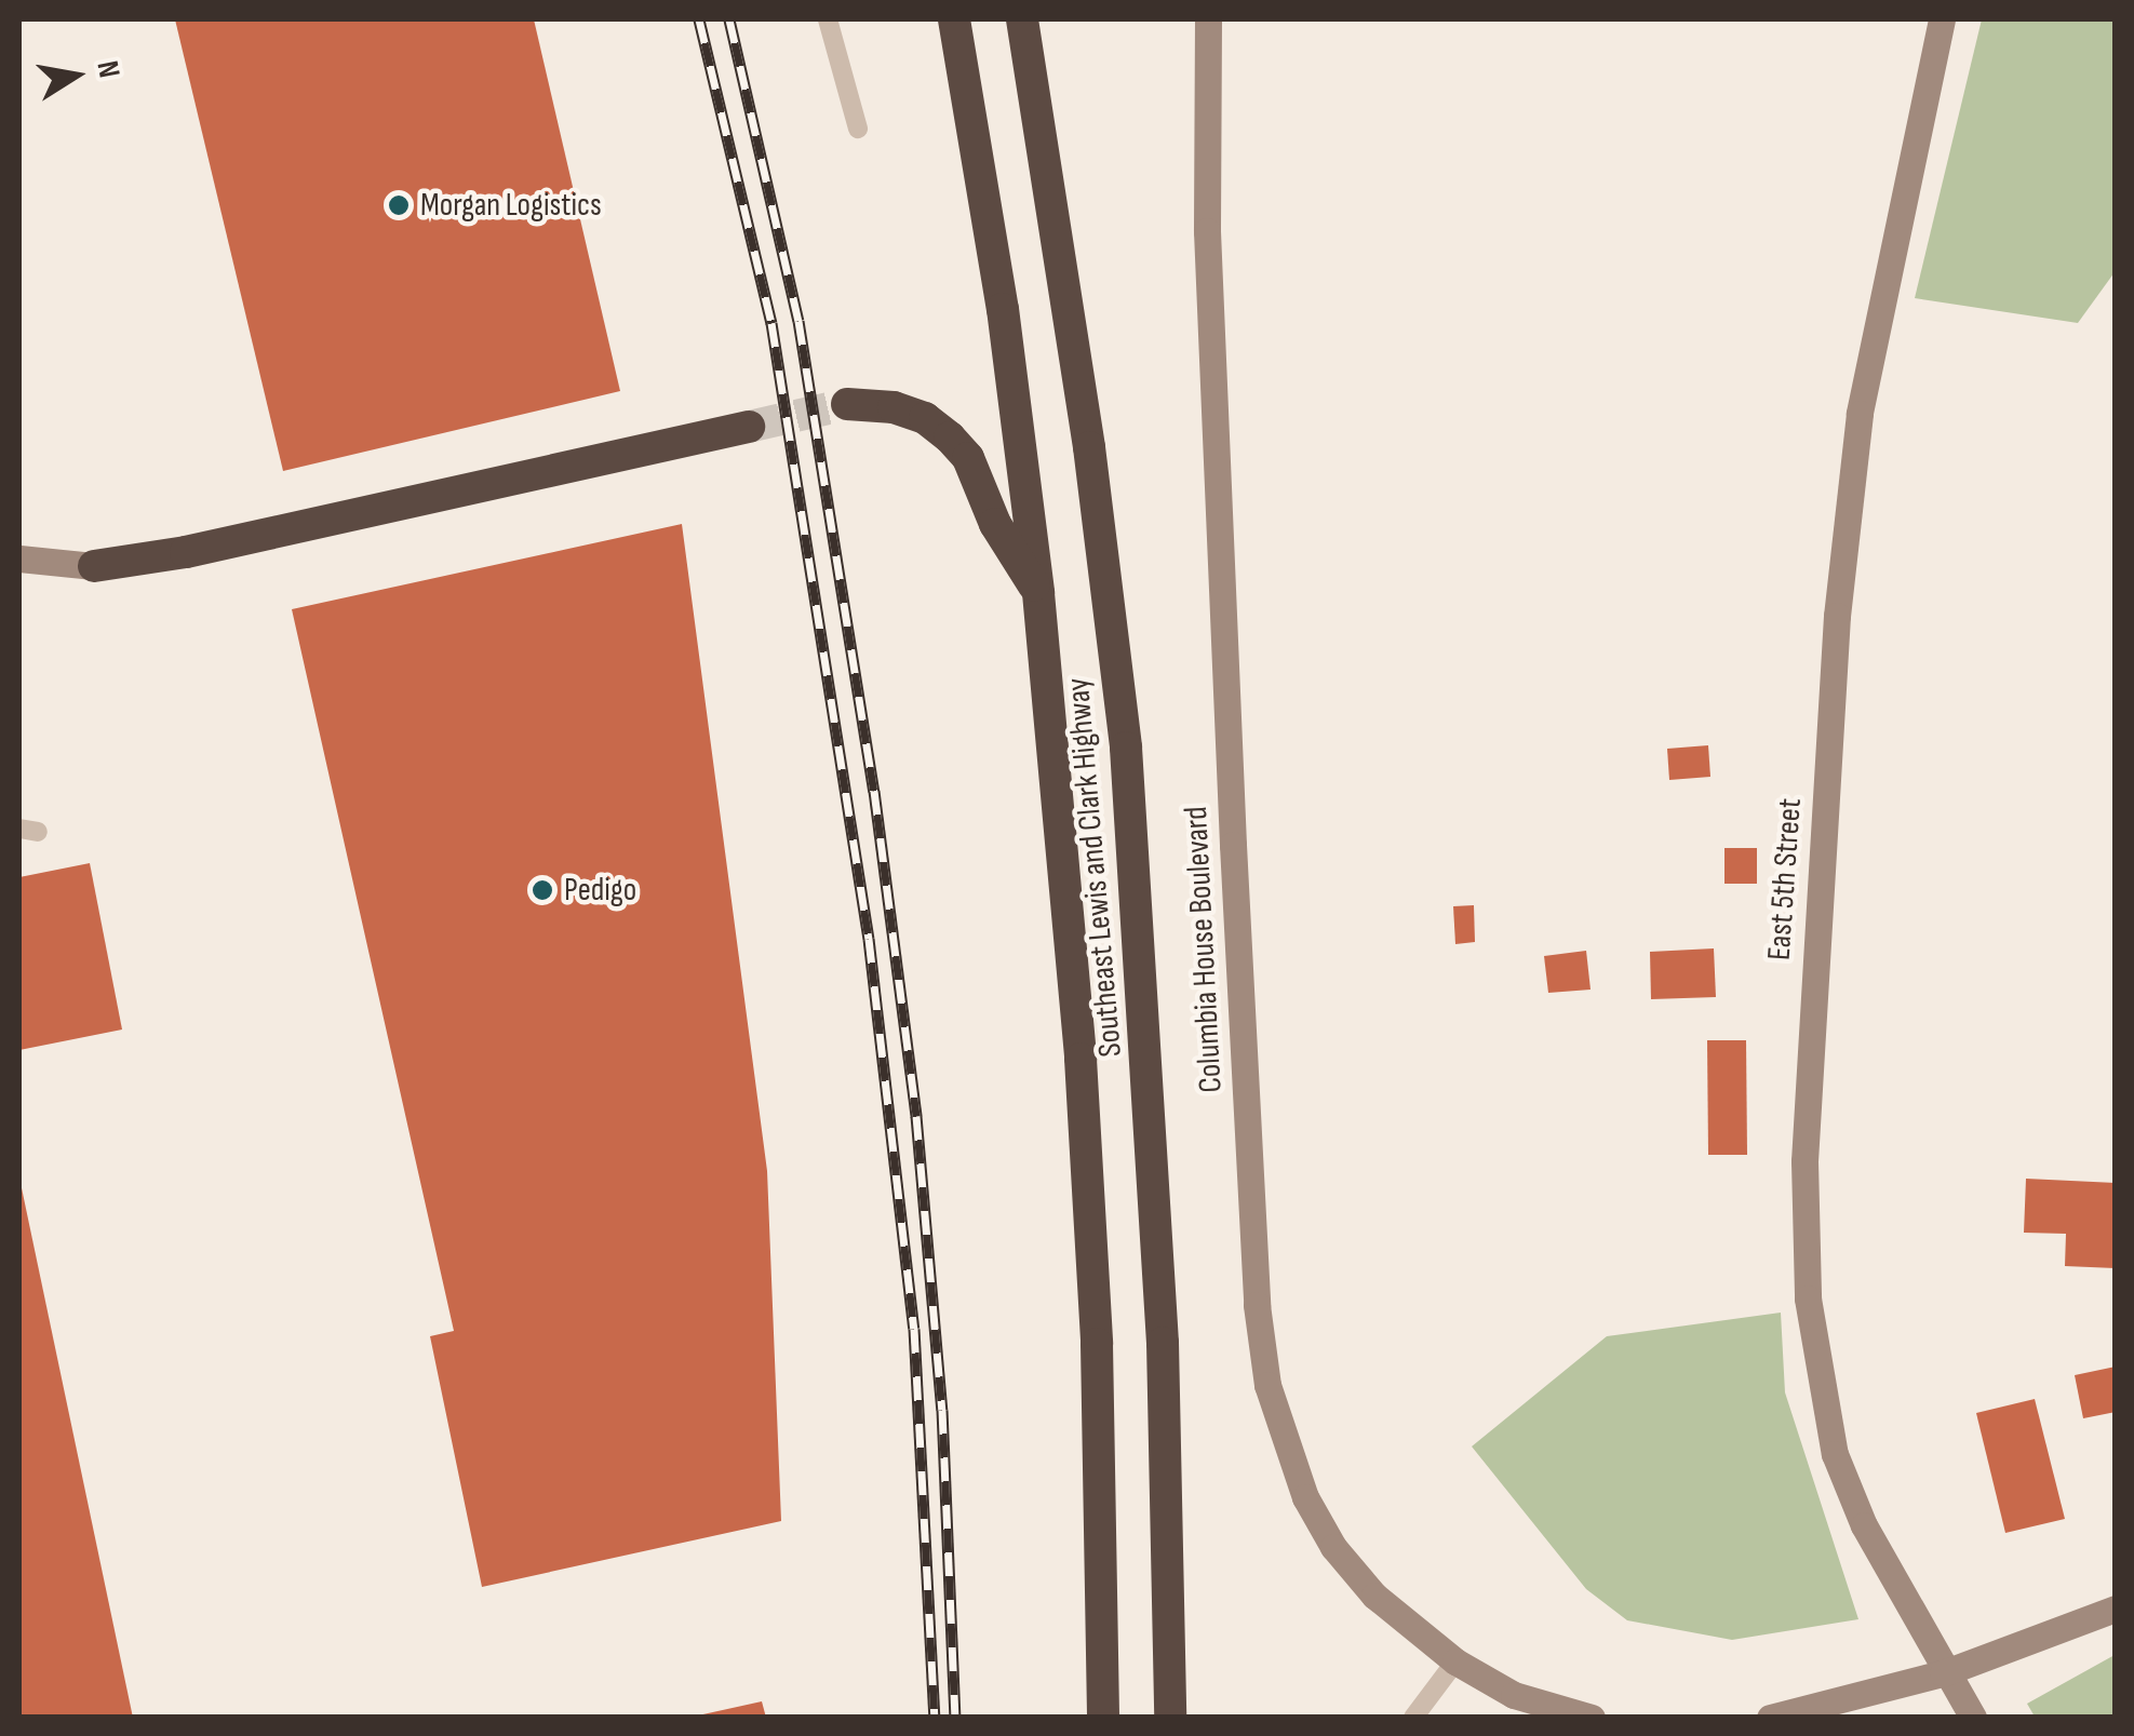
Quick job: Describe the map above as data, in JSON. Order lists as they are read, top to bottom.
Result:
{
  "streets": {
    "highway": ["Southeast Lewis and Clark Highway"],
    "street": ["East 5th Street", "Columbia House Boulevard"]
  },
  "places": ["Morgan Logistics", "Pedigo"],
  "north": "right"
}
